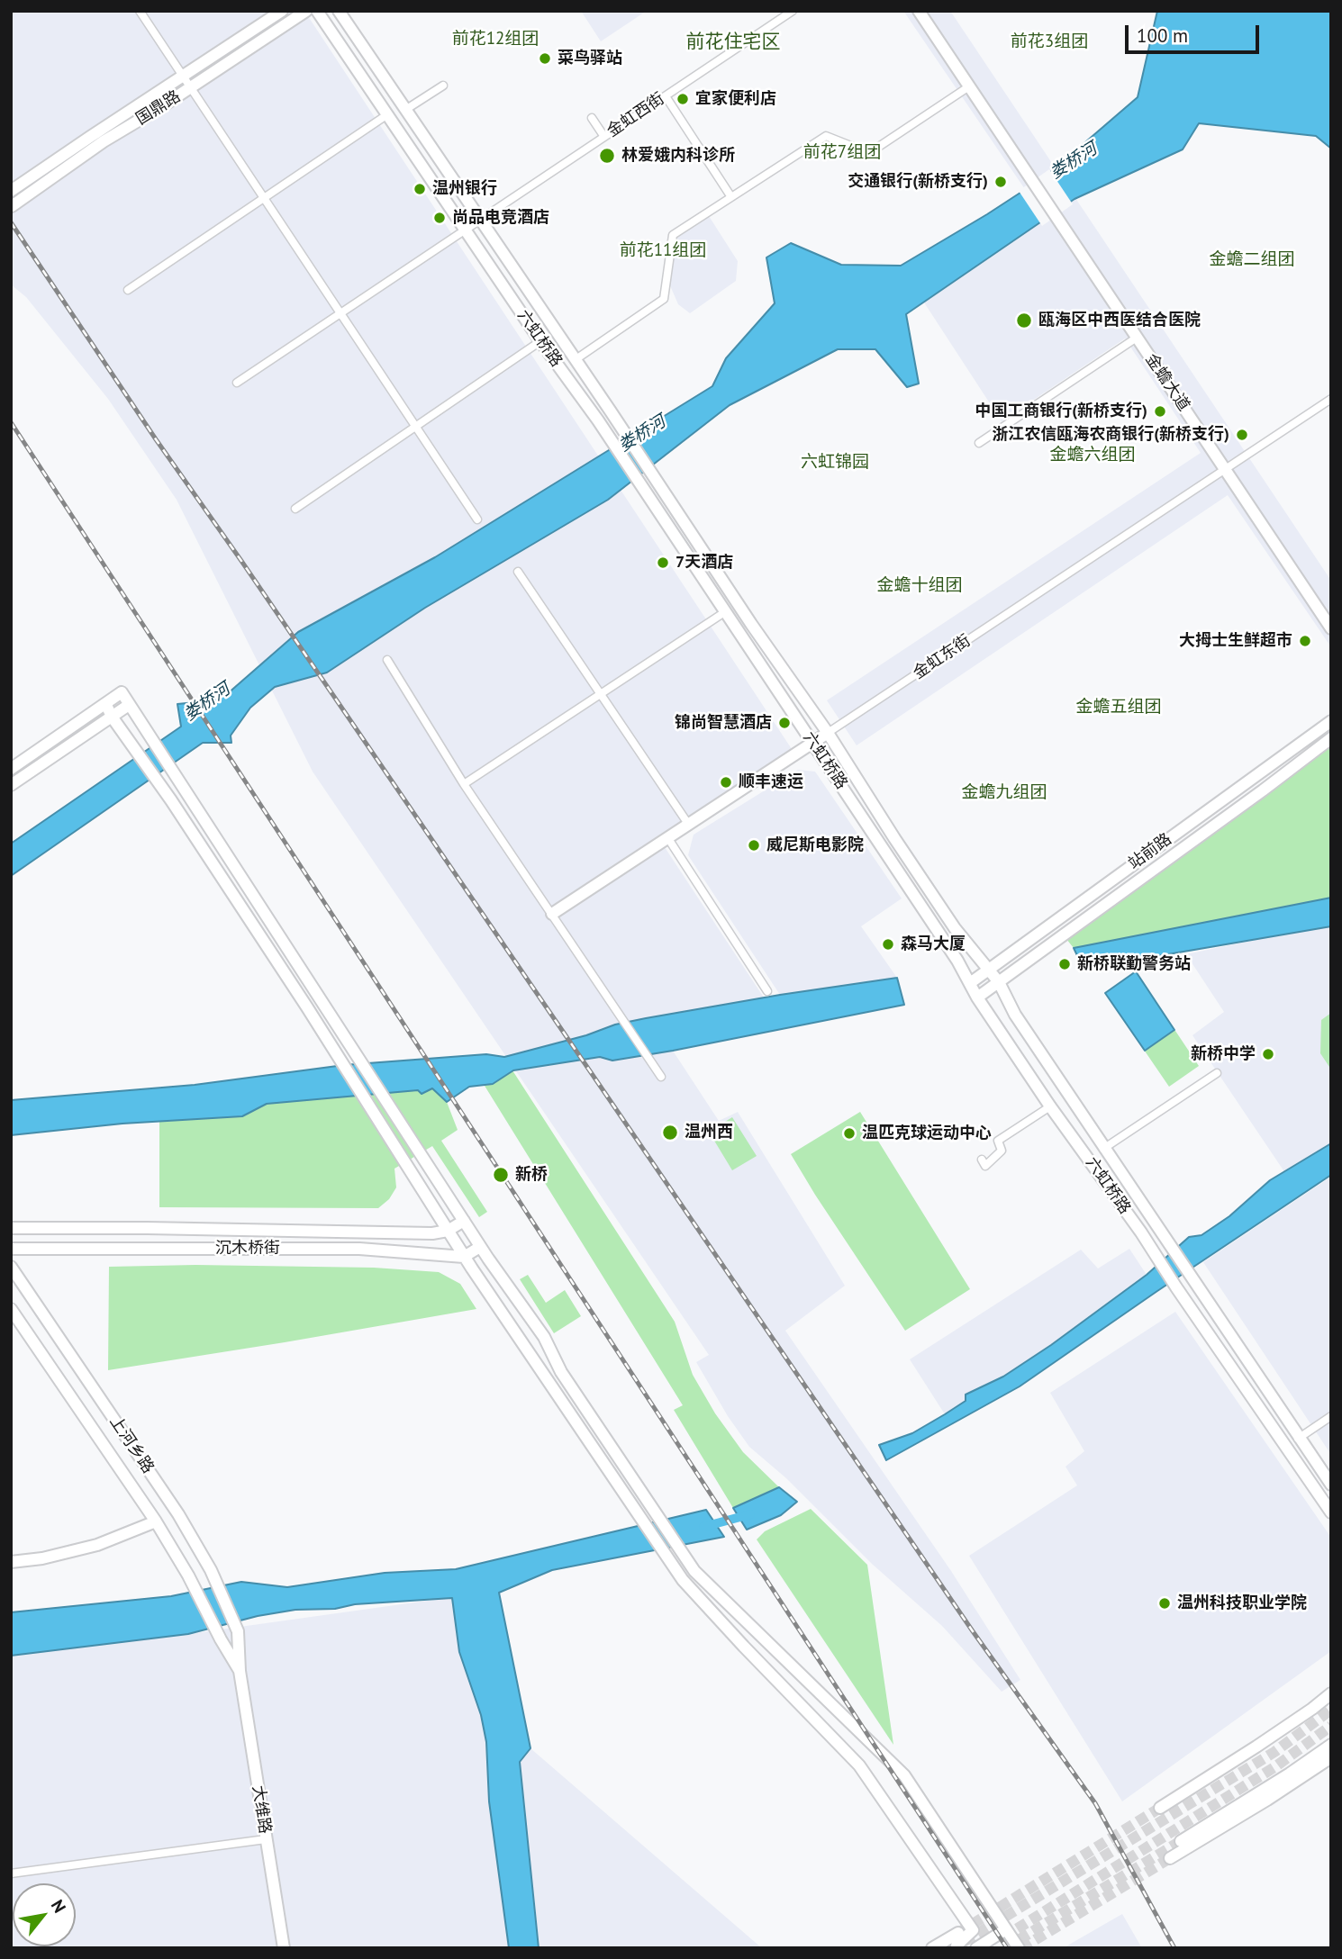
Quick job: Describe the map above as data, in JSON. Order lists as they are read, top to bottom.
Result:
{
  "streets": {
    "street": [
      "国鼎路",
      "金虹西街",
      "六虹桥路",
      "金蟾大道",
      "金虹东街",
      "站前路",
      "沉木桥街",
      "上河乡路",
      "大维路"
    ]
  },
  "crossings": [
    ["金虹西街", "六虹桥路"],
    ["六虹桥路", "金虹东街"],
    ["六虹桥路", "站前路"],
    ["金蟾大道", "金虹东街"],
    ["上河乡路", "大维路"]
  ],
  "districts": [
    "前花12组团",
    "前花住宅区",
    "前花3组团",
    "前花7组团",
    "前花11组团",
    "金蟾二组团",
    "金蟾六组团",
    "六虹锦园",
    "金蟾十组团",
    "金蟾五组团",
    "金蟾九组团"
  ],
  "water": ["娄桥河"],
  "places": [
    "菜鸟驿站",
    "宜家便利店",
    "林爱娥内科诊所",
    "交通银行(新桥支行)",
    "温州银行",
    "尚品电竞酒店",
    "瓯海区中西医结合医院",
    "中国工商银行(新桥支行)",
    "浙江农信瓯海农商银行(新桥支行)",
    "7天酒店",
    "大拇士生鲜超市",
    "锦尚智慧酒店",
    "顺丰速运",
    "威尼斯电影院",
    "森马大厦",
    "新桥联勤警务站",
    "新桥中学",
    "温州西",
    "温匹克球运动中心",
    "新桥",
    "温州科技职业学院"
  ],
  "scale_bar": "100 m",
  "north": "top right"
}
